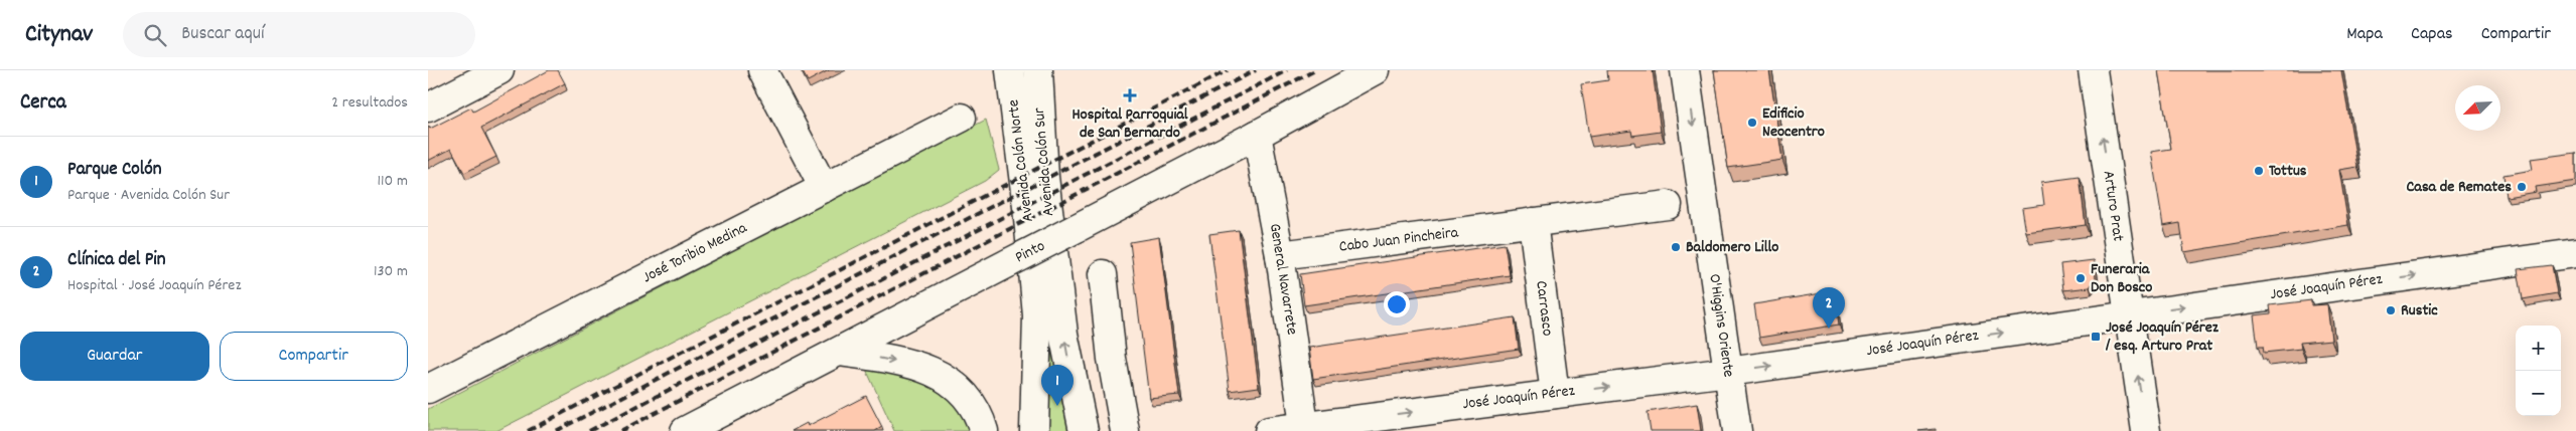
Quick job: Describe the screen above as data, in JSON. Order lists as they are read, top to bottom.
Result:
{
  "streets": {
    "main road": [
      "Avenida Colón Norte",
      "Avenida Colón Sur",
      "Arturo Prat",
      "Cabo Juan Pincheira",
      "Pinto",
      "José Toribio Medina",
      "General Navarrete",
      "José Joaquín Pérez",
      "Carrasco",
      "O'Higgins Oriente"
    ]
  },
  "crossings": [
    ["Arturo Prat", "José Joaquín Pérez"],
    ["Cabo Juan Pincheira", "General Navarrete"],
    ["Cabo Juan Pincheira", "Carrasco"],
    ["Pinto", "General Navarrete"],
    ["General Navarrete", "José Joaquín Pérez"],
    ["José Joaquín Pérez", "Carrasco"],
    ["José Joaquín Pérez", "O'Higgins Oriente"]
  ],
  "one_way": ["Arturo Prat", "José Joaquín Pérez", "O'Higgins Oriente"],
  "places": {
    "health": ["Hospital Parroquial de San Bernardo"],
    "other": [
      "Edificio Neocentro",
      "Tottus",
      "Casa de Remates",
      "Baldomero Lillo",
      "Funeraria Don Bosco",
      "Rustic"
    ],
    "transit": ["José Joaquín Pérez / esq. Arturo Prat"]
  },
  "north": "bottom left",
  "page": {
    "header": "Citynav",
    "search": "Buscar aquí",
    "nav": ["Mapa", "Capas", "Compartir"],
    "heading": ["Cerca", "2 resultados"],
    "list": [
      {
        "mark": "1",
        "name": "Parque Colón",
        "note": "Parque · Avenida Colón Sur",
        "value": "110 m"
      },
      {
        "mark": "2",
        "name": "Clínica del Pin",
        "note": "Hospital · José Joaquín Pérez",
        "value": "130 m"
      }
    ],
    "pins": ["2", "1"],
    "buttons": ["Guardar", "Compartir"],
    "map_buttons": ["+", "−"]
  }
}
